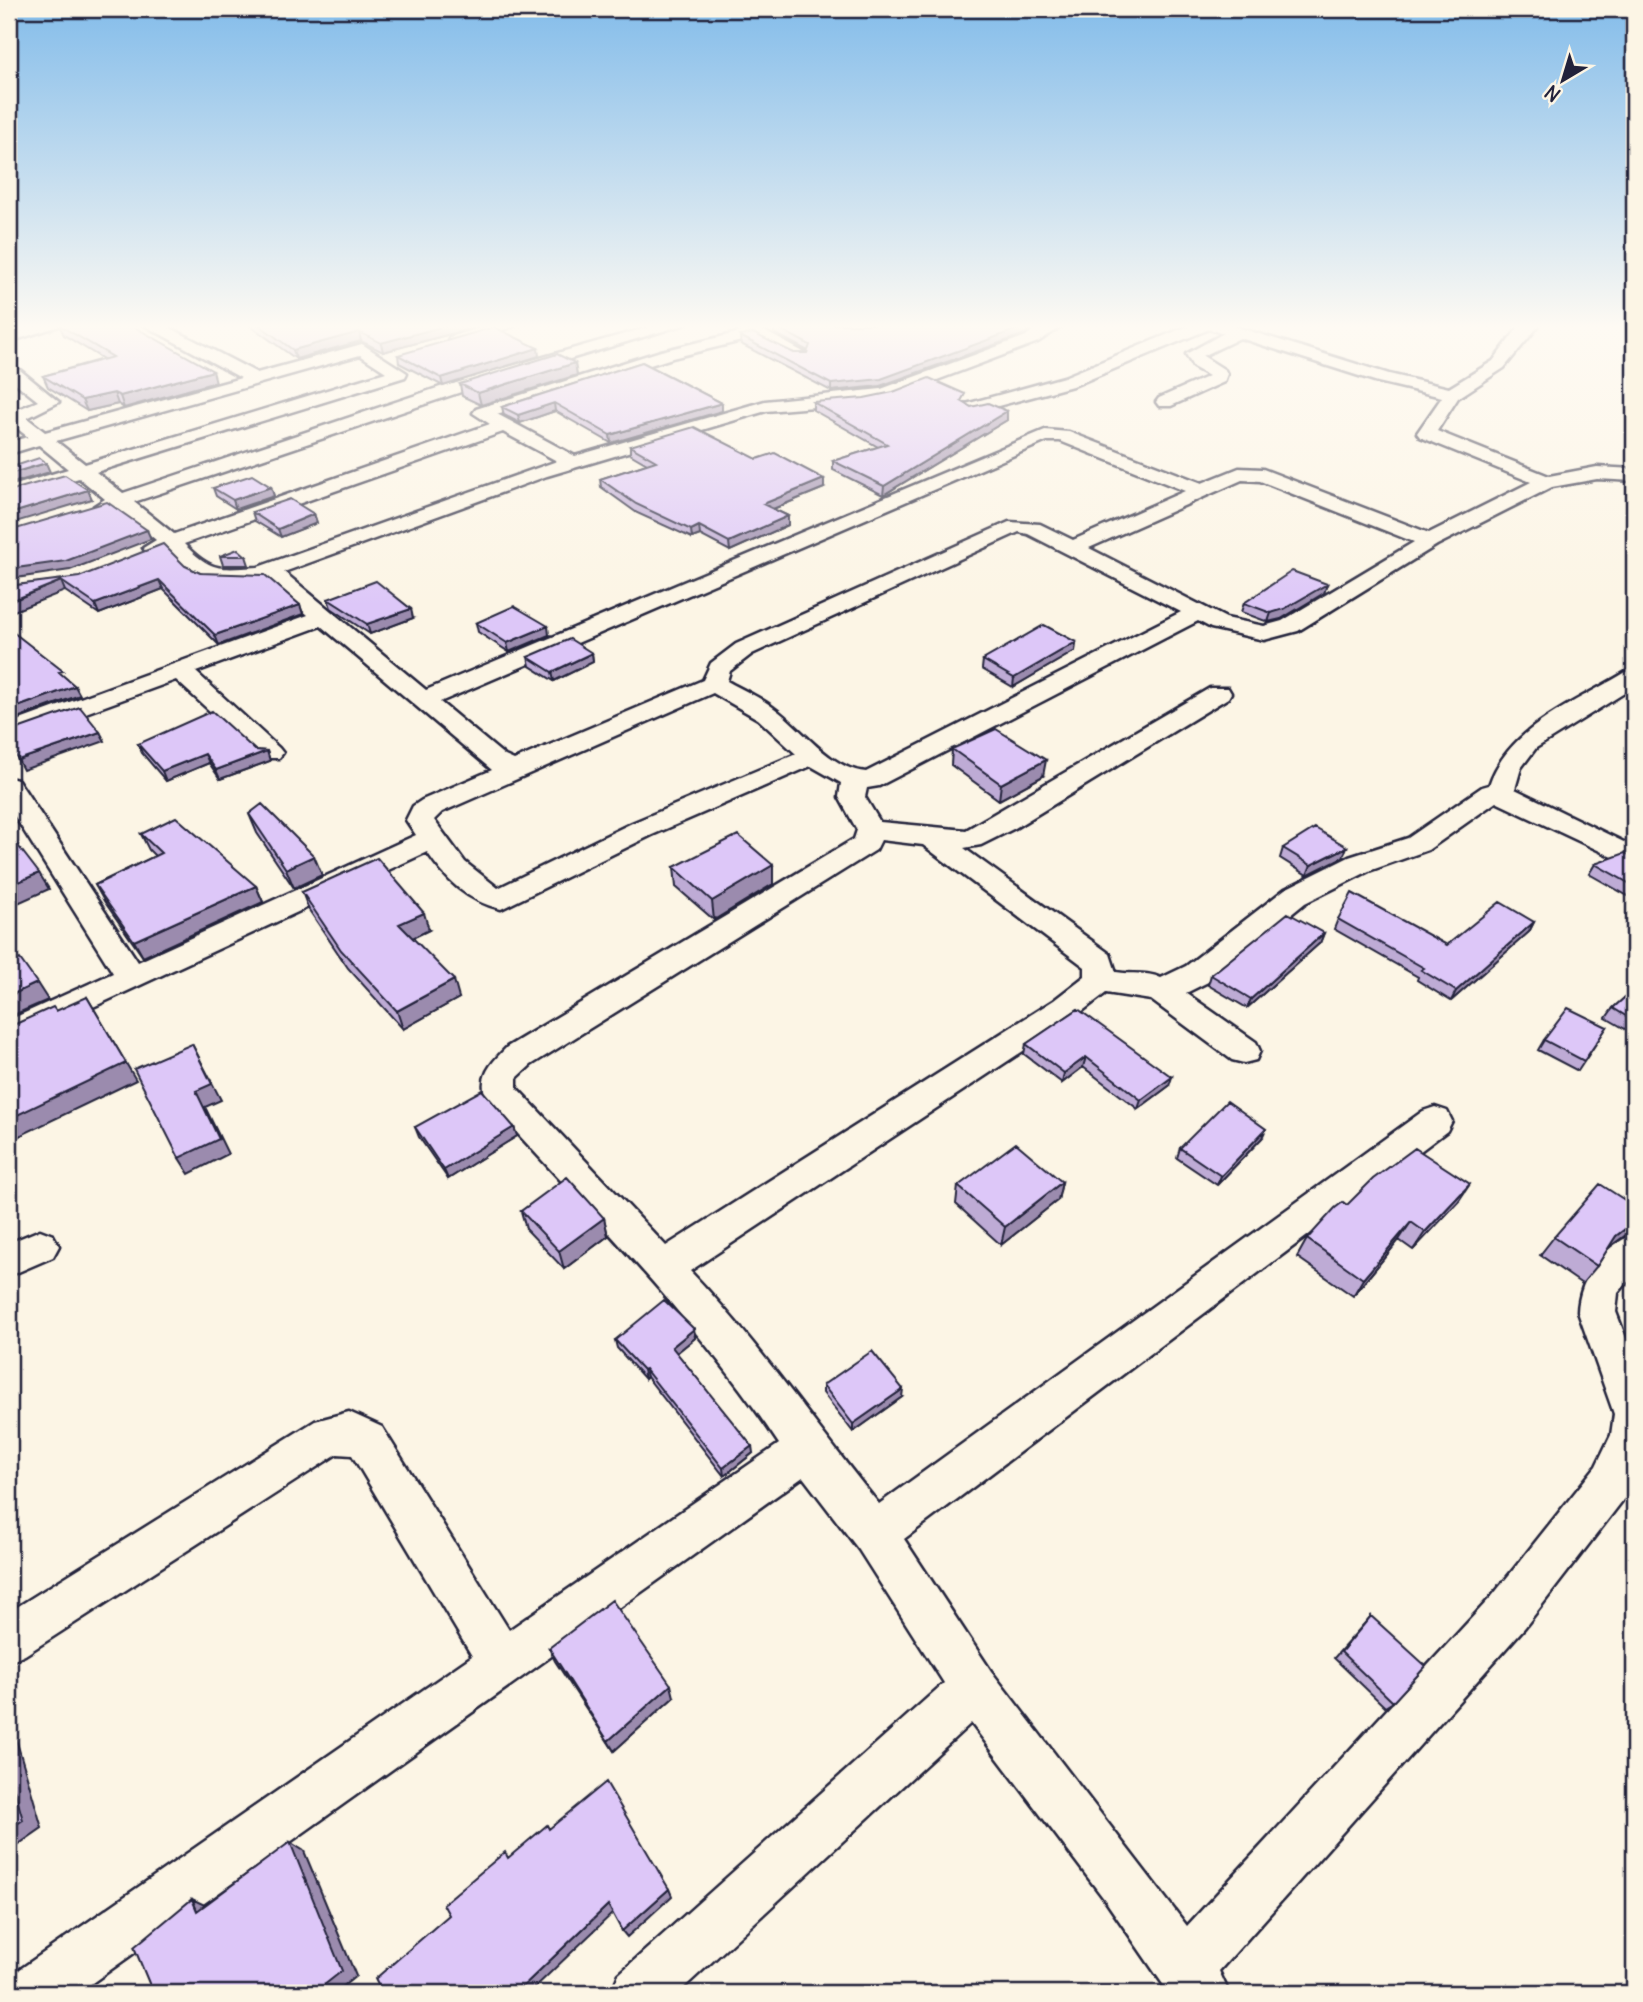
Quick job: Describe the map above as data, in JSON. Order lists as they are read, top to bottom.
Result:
{
  "north": "bottom left"
}
